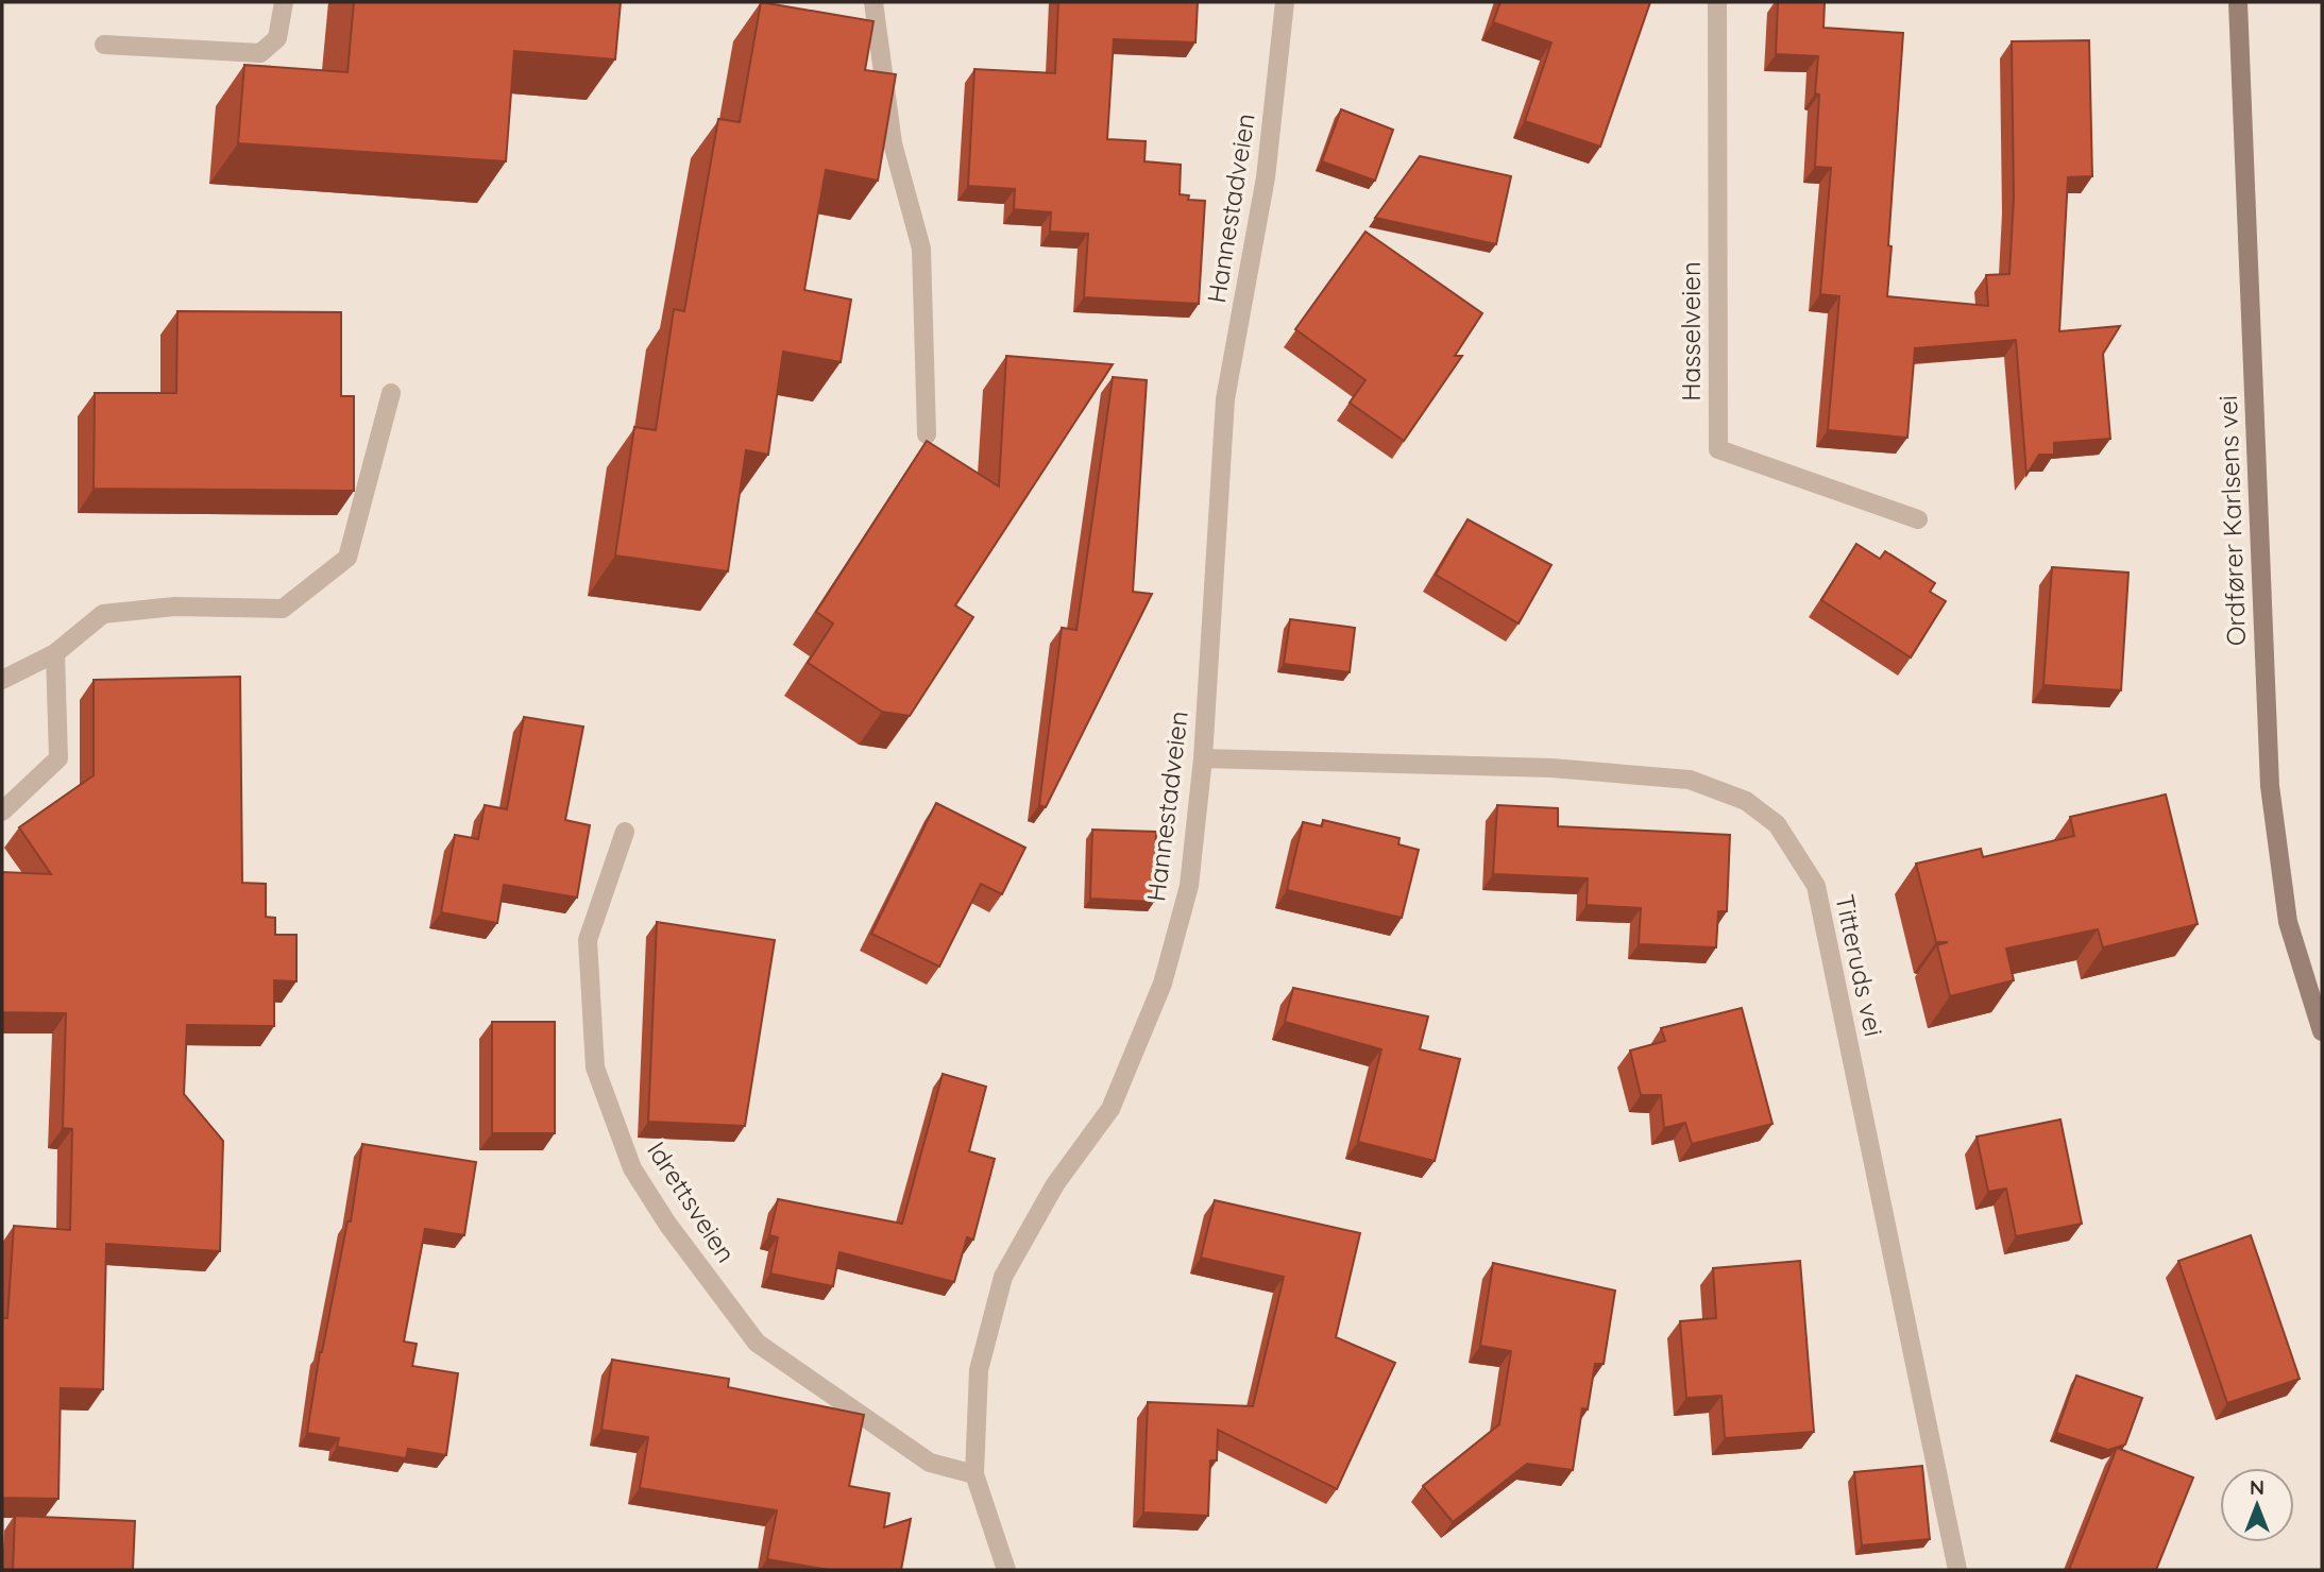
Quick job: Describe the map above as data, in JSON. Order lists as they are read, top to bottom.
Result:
{
  "streets": {
    "street": [
      "Hannestadveien",
      "Hasselveien",
      "Ordfører Karlsens vei",
      "Titteruds vei",
      "Idrettsveien"
    ]
  },
  "crossings": [
    ["Hannestadveien", "Titteruds vei"],
    ["Hannestadveien", "Idrettsveien"]
  ],
  "north": "top"
}
